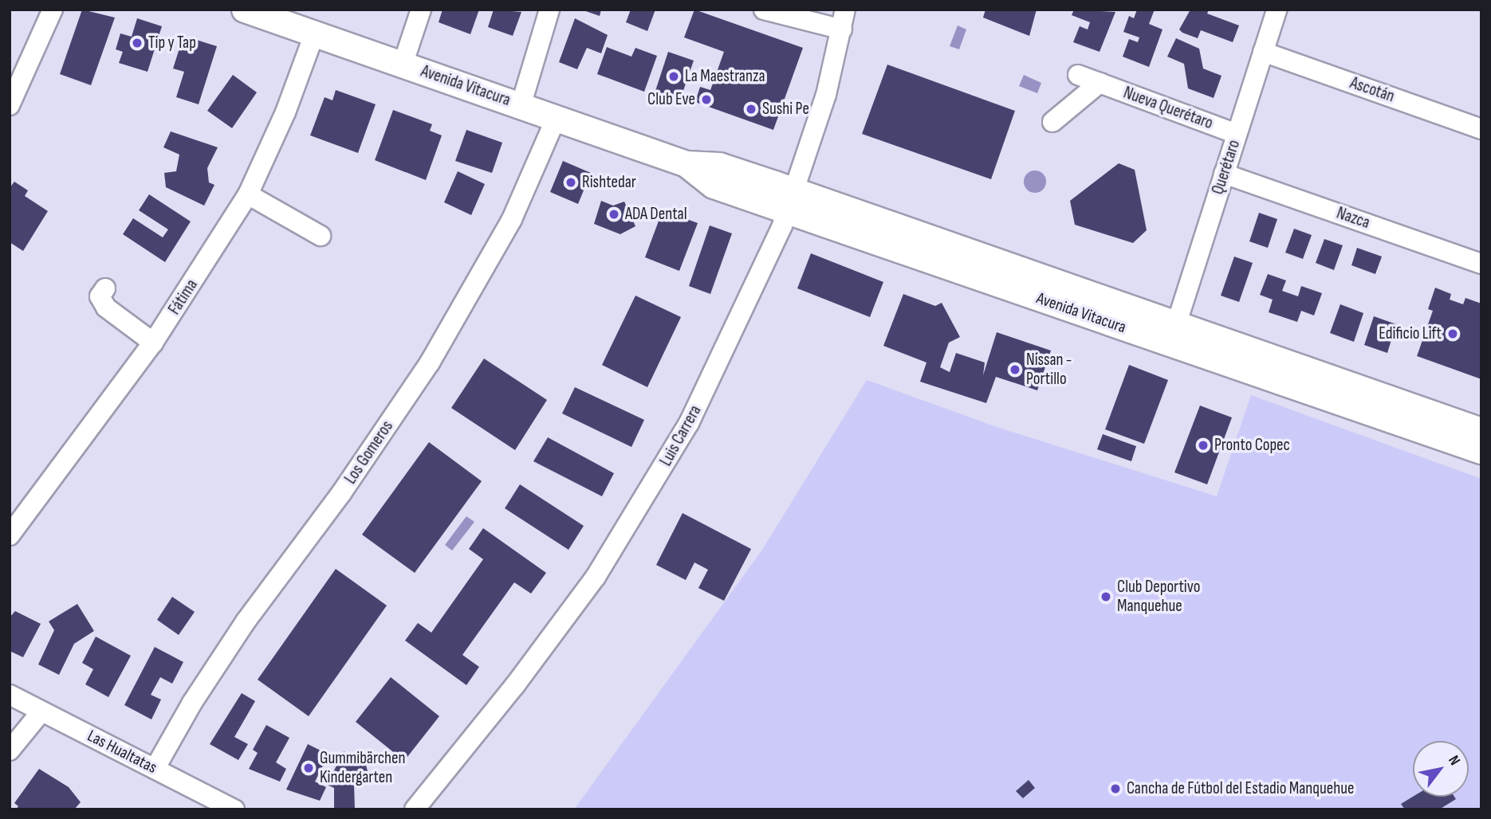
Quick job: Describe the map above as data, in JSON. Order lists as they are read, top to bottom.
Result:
{
  "streets": {
    "main road": ["Avenida Vitacura"],
    "street": [
      "Ascotán",
      "Nueva Querétaro",
      "Querétaro",
      "Nazca",
      "Fátima",
      "Luis Carrera",
      "Los Gomeros",
      "Las Hualtatas"
    ]
  },
  "crossings": [
    ["Avenida Vitacura", "Querétaro"],
    ["Avenida Vitacura", "Fátima"],
    ["Avenida Vitacura", "Luis Carrera"],
    ["Avenida Vitacura", "Los Gomeros"],
    ["Ascotán", "Querétaro"],
    ["Nueva Querétaro", "Querétaro"],
    ["Querétaro", "Nazca"],
    ["Los Gomeros", "Las Hualtatas"]
  ],
  "places": [
    "Tip y Tap",
    "La Maestranza",
    "Club Eve",
    "Sushi Pe",
    "Rishtedar",
    "ADA Dental",
    "Edificio Lift",
    "Nissan - Portillo",
    "Pronto Copec",
    "Club Deportivo Manquehue",
    "Gummibärchen Kindergarten",
    "Cancha de Fútbol del Estadio Manquehue"
  ],
  "north": "top right"
}
